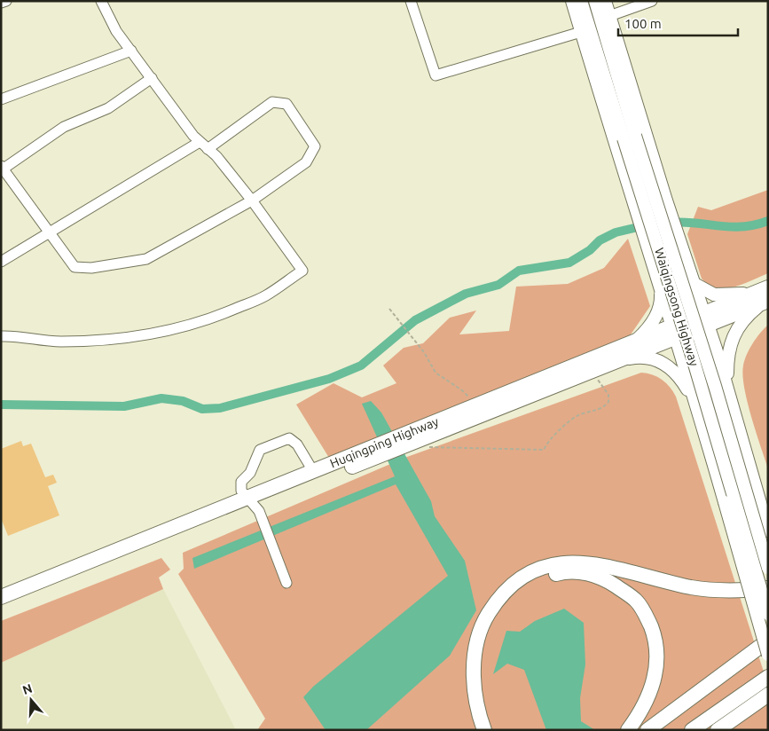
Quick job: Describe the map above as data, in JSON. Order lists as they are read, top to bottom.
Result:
{
  "streets": {
    "highway": ["Huqingping Highway"],
    "main road": ["Waiqingsong Highway"]
  },
  "scale_bar": "100 m",
  "north": "top"
}
